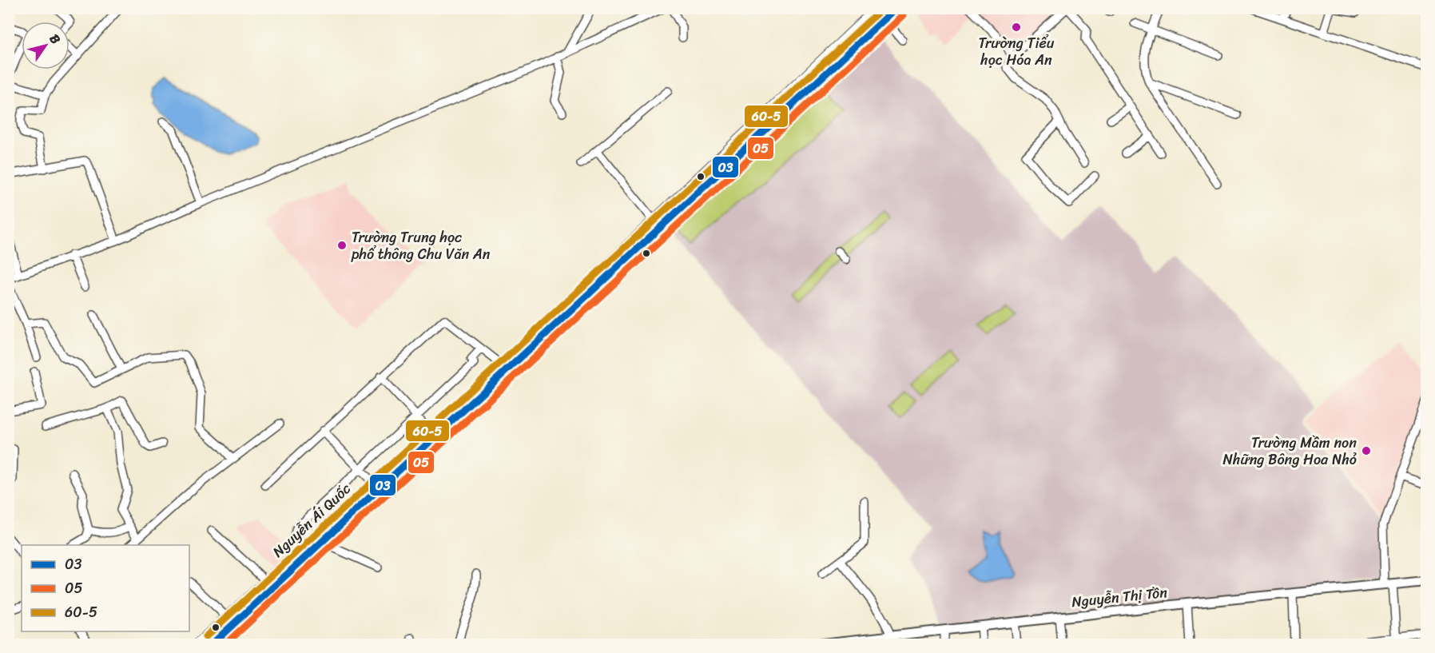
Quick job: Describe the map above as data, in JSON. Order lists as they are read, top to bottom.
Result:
{
  "streets": {
    "main road": ["Nguyễn Ái Quốc"],
    "street": ["Nguyễn Thị Tồn"]
  },
  "places": ["Trường Tiểu học Hóa An", "Trường Trung học phổ thông Chu Văn An", "Trường Mầm non Những Bông Hoa Nhỏ"],
  "lines": ["transit line 03", "transit line 60-5", "transit line 05"],
  "legend": ["03", "05", "60-5"],
  "north": "top right"
}
